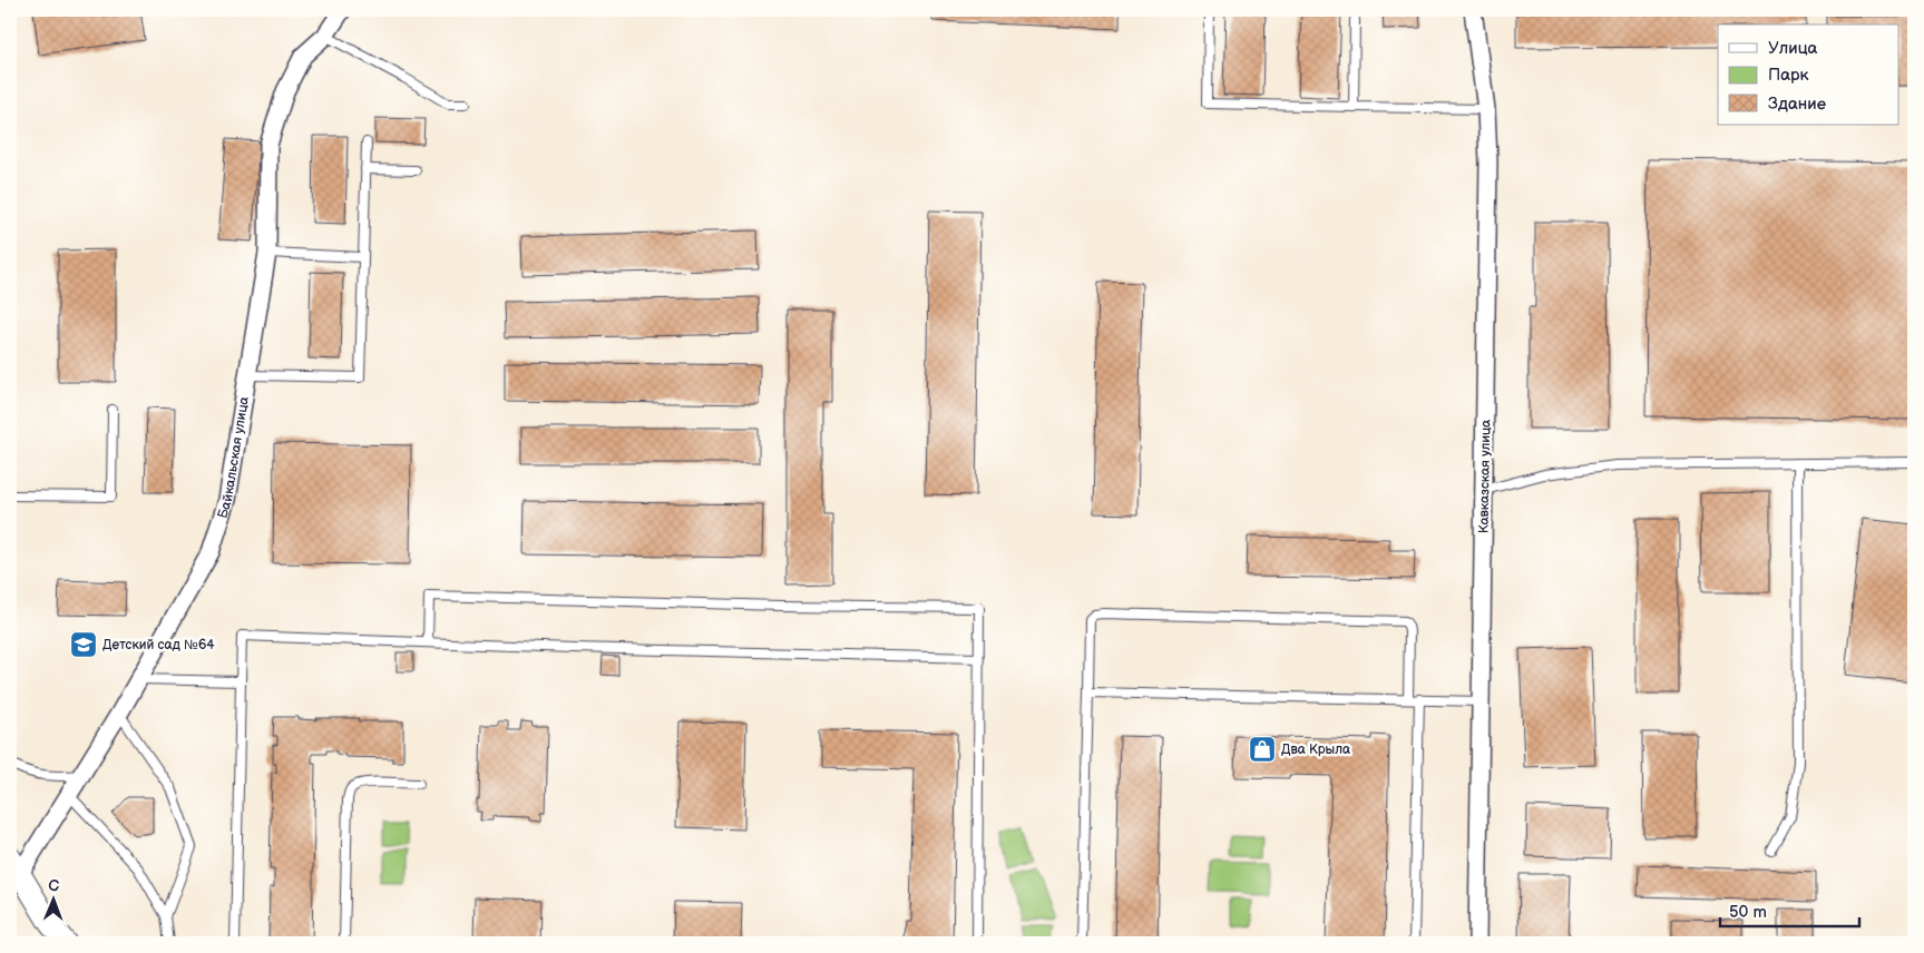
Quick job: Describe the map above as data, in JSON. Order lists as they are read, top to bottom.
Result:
{
  "streets": {
    "street": ["Байкальская улица", "Кавказская улица"]
  },
  "places": {
    "school or university": ["Детский сад №64"],
    "shop": ["Два Крыла"]
  },
  "legend": ["Улица", "Парк", "Здание"],
  "scale_bar": "50 m",
  "north": "top"
}
